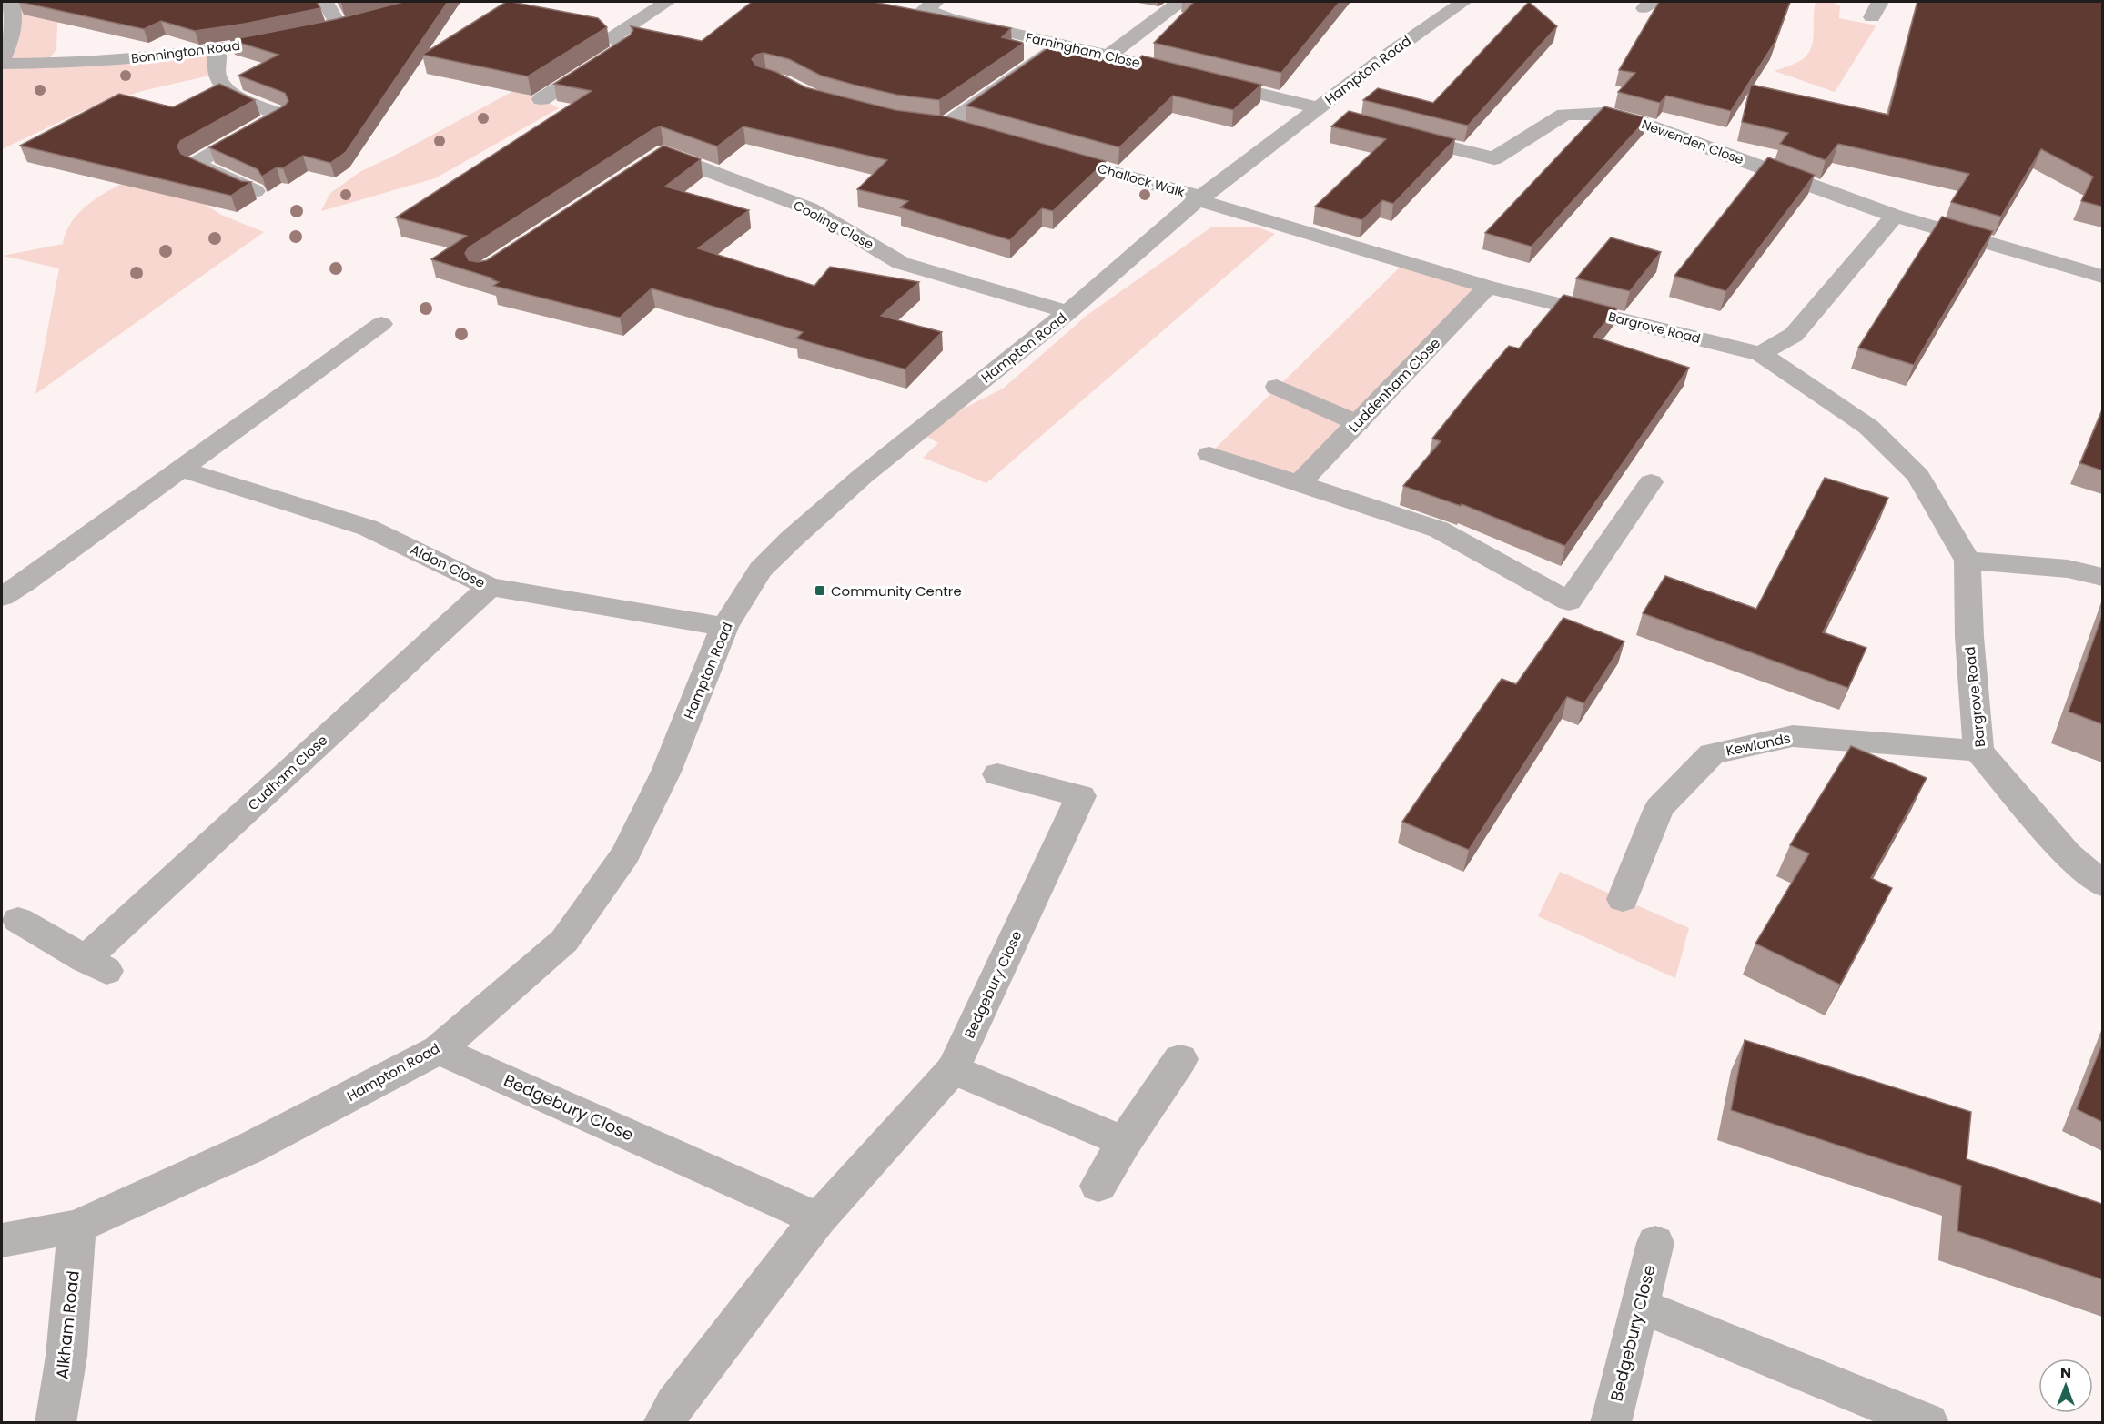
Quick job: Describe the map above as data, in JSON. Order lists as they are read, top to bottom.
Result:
{
  "streets": {
    "street": [
      "Farningham Close",
      "Bonnington Road",
      "Hampton Road",
      "Newenden Close",
      "Challock Walk",
      "Cooling Close",
      "Bargrove Road",
      "Luddenham Close",
      "Aldon Close",
      "Kewlands",
      "Cudham Close",
      "Bedgebury Close",
      "Alkham Road"
    ]
  },
  "crossings": [
    ["Farningham Close", "Hampton Road"],
    ["Hampton Road", "Challock Walk"],
    ["Hampton Road", "Cooling Close"],
    ["Hampton Road", "Bargrove Road"],
    ["Hampton Road", "Aldon Close"],
    ["Hampton Road", "Bedgebury Close"],
    ["Hampton Road", "Alkham Road"],
    ["Challock Walk", "Bargrove Road"],
    ["Bargrove Road", "Luddenham Close"],
    ["Bargrove Road", "Kewlands"],
    ["Aldon Close", "Cudham Close"]
  ],
  "places": {
    "transit": ["Community Centre"]
  },
  "north": "top"
}
